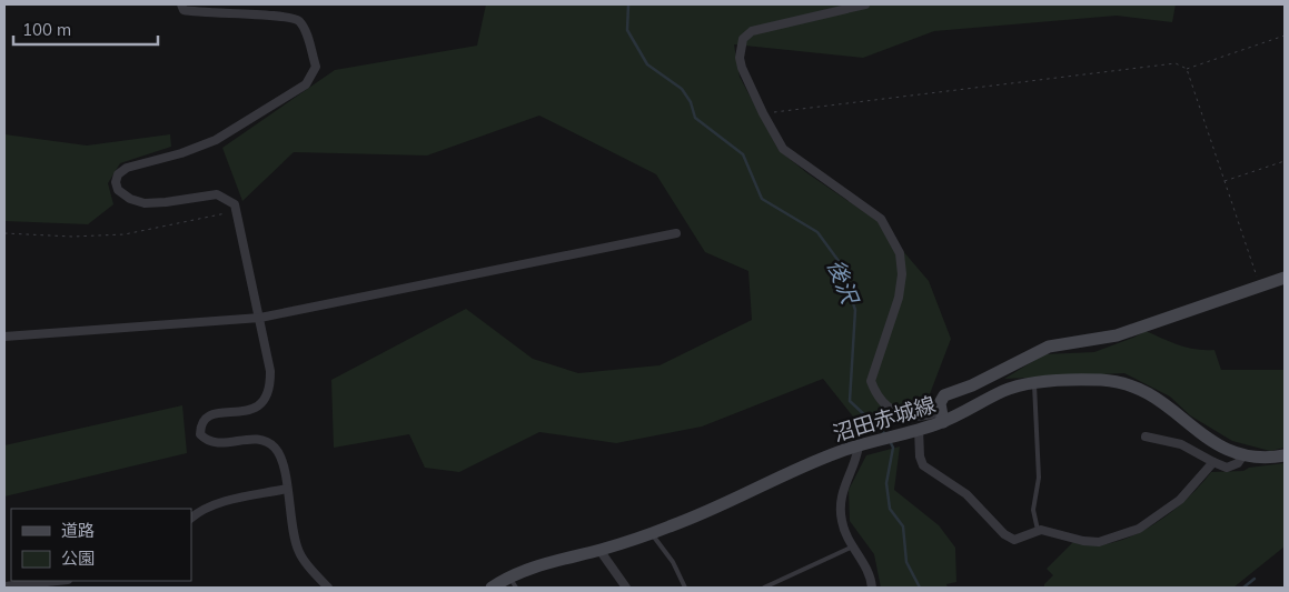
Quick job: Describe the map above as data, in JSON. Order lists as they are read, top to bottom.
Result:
{
  "streets": {
    "main road": ["沼田赤城線"]
  },
  "water": ["後沢"],
  "legend": ["道路", "公園"],
  "scale_bar": "100 m"
}
